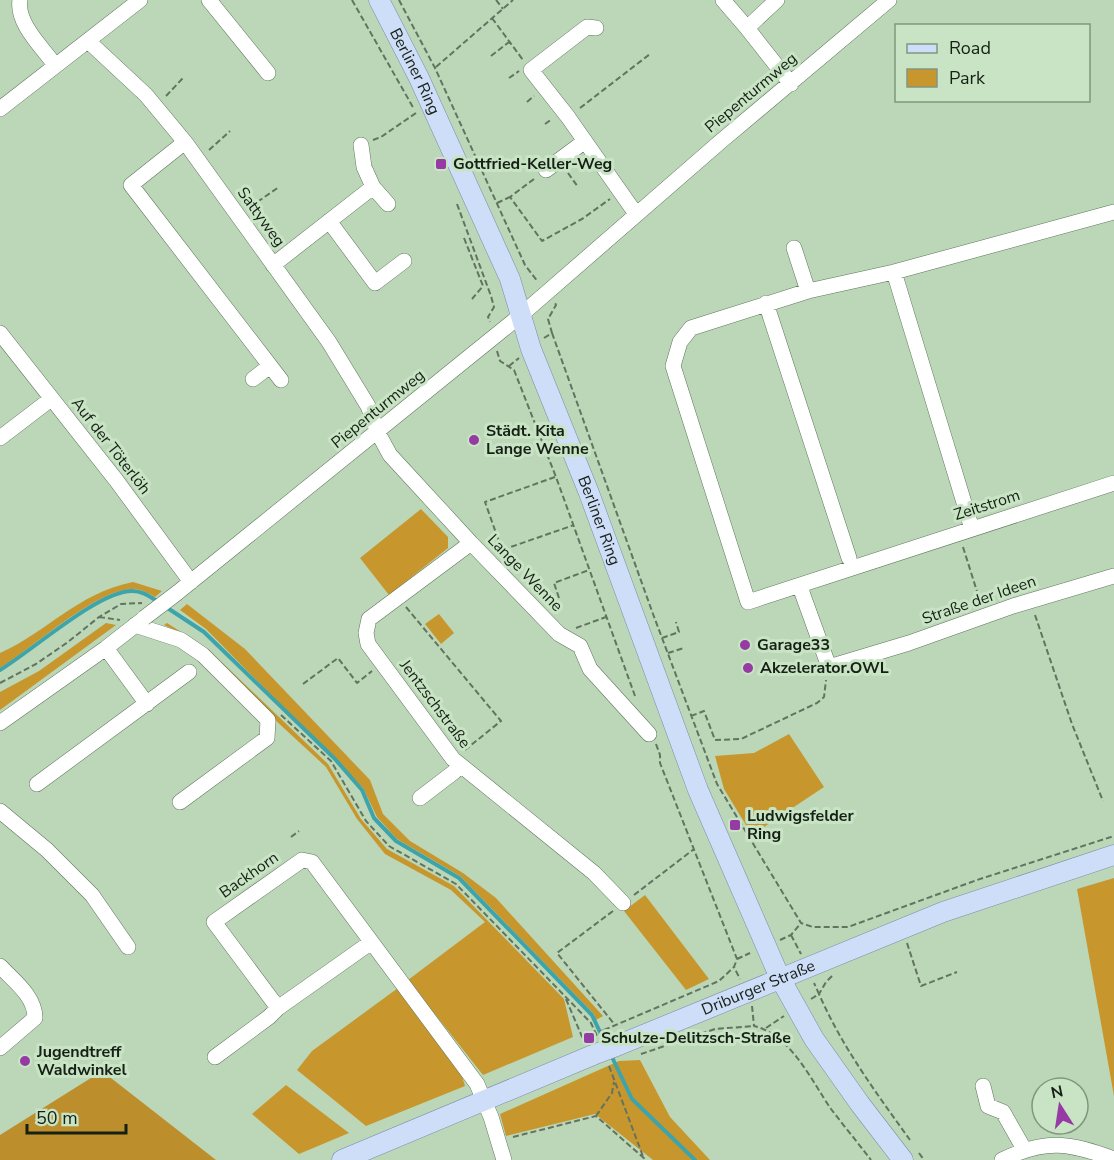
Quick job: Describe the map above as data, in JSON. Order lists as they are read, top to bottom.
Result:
{
  "streets": {
    "main road": ["Berliner Ring", "Driburger Straße"],
    "street": [
      "Piepenturmweg",
      "Sattyweg",
      "Auf der Töterlöh",
      "Zeitstrom",
      "Lange Wenne",
      "Straße der Ideen",
      "Jentzschstraße",
      "Backhorn"
    ]
  },
  "crossings": [
    ["Berliner Ring", "Piepenturmweg"],
    ["Berliner Ring", "Driburger Straße"],
    ["Piepenturmweg", "Sattyweg"],
    ["Piepenturmweg", "Auf der Töterlöh"],
    ["Piepenturmweg", "Lange Wenne"],
    ["Sattyweg", "Lange Wenne"],
    ["Lange Wenne", "Jentzschstraße"],
    ["Backhorn", "Driburger Straße"]
  ],
  "places": {
    "transit": ["Gottfried-Keller-Weg", "Ludwigsfelder Ring", "Schulze-Delitzsch-Straße"],
    "other": [
      "Städt. Kita Lange Wenne",
      "Garage33",
      "Akzelerator.OWL",
      "Jugendtreff Waldwinkel"
    ]
  },
  "legend": ["Road", "Park"],
  "scale_bar": "50 m",
  "north": "top"
}
